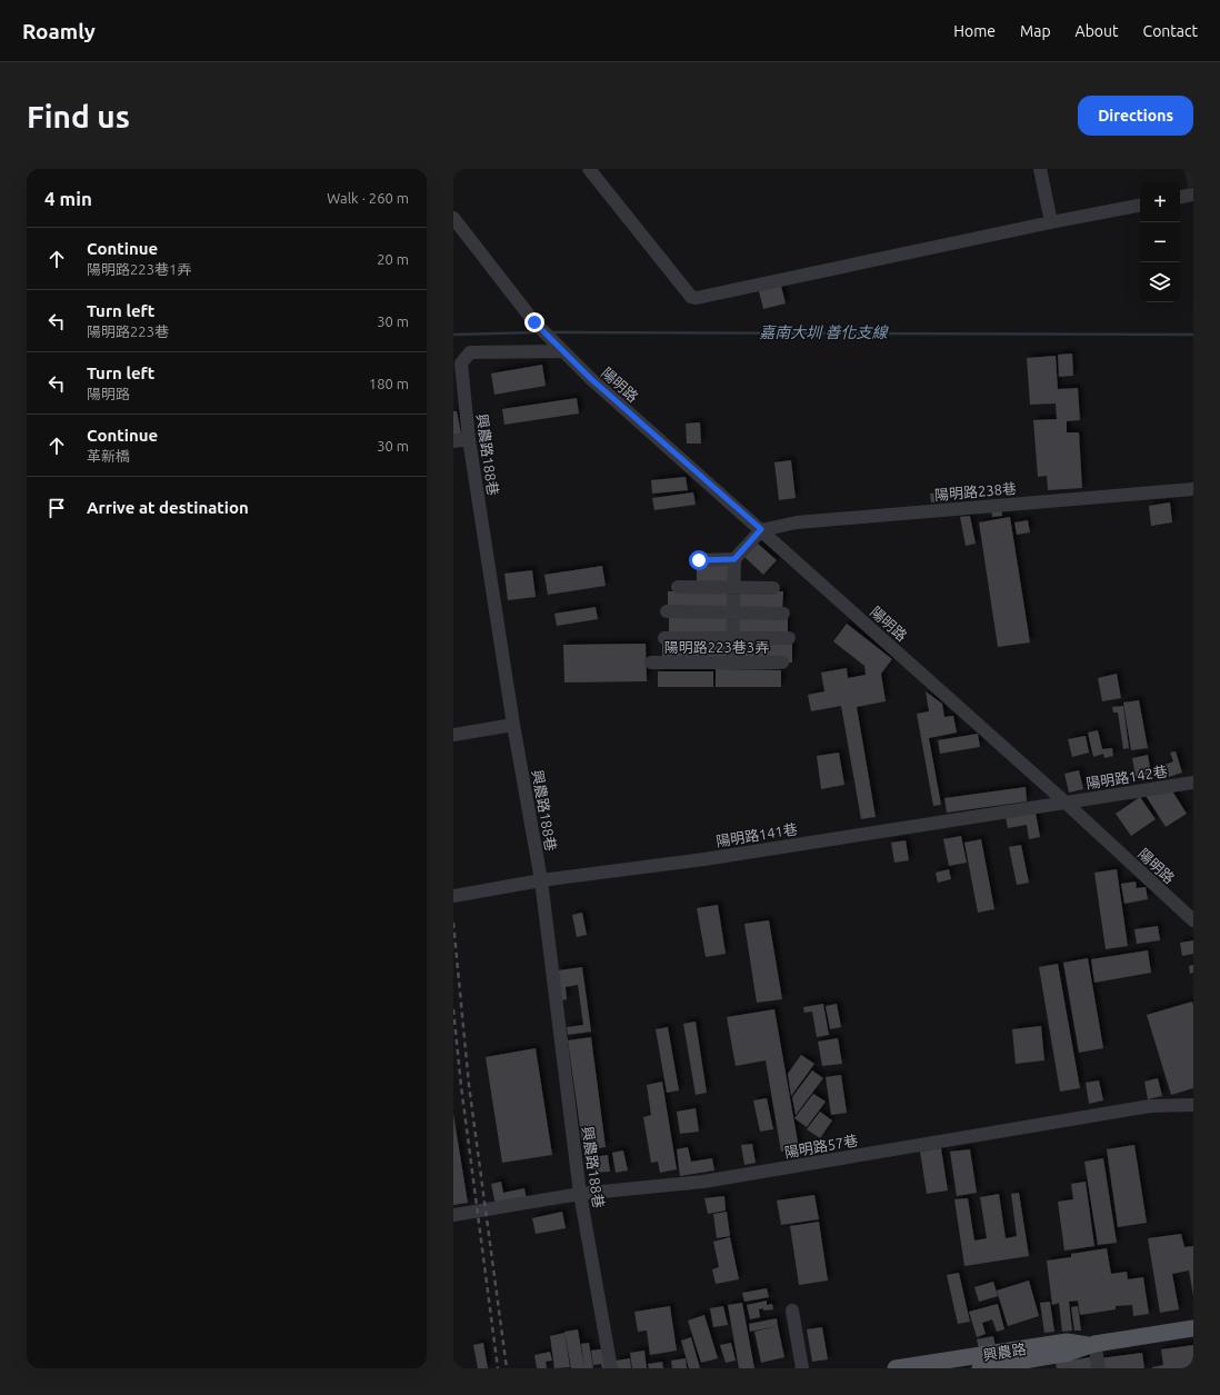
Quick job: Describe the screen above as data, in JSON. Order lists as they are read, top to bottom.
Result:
{
  "streets": {
    "main road": ["興農路"],
    "street": [
      "陽明路",
      "興農路188巷",
      "陽明路238巷",
      "陽明路223巷3弄",
      "陽明路142巷",
      "陽明路141巷",
      "陽明路57巷"
    ]
  },
  "crossings": [
    ["陽明路", "興農路188巷"],
    ["陽明路", "陽明路238巷"],
    ["陽明路", "陽明路142巷"],
    ["陽明路", "陽明路141巷"],
    ["興農路188巷", "陽明路141巷"],
    ["興農路188巷", "陽明路57巷"],
    ["陽明路142巷", "陽明路141巷"]
  ],
  "water": ["嘉南大圳 善化支線"],
  "page": {
    "header": "Roamly",
    "nav": [
      "Home",
      "Map",
      "About",
      "Contact"
    ],
    "buttons": "Directions",
    "title": "Find us",
    "heading": ["4 min", "Walk · 260 m"],
    "map_buttons": ["+", "−"],
    "list": [
      ["Continue", "陽明路223巷1弄", "20 m"],
      ["Turn left", "陽明路223巷", "30 m"],
      ["Turn left", "陽明路", "180 m"],
      ["Continue", "革新橋", "30 m"],
      "Arrive at destination"
    ]
  }
}
